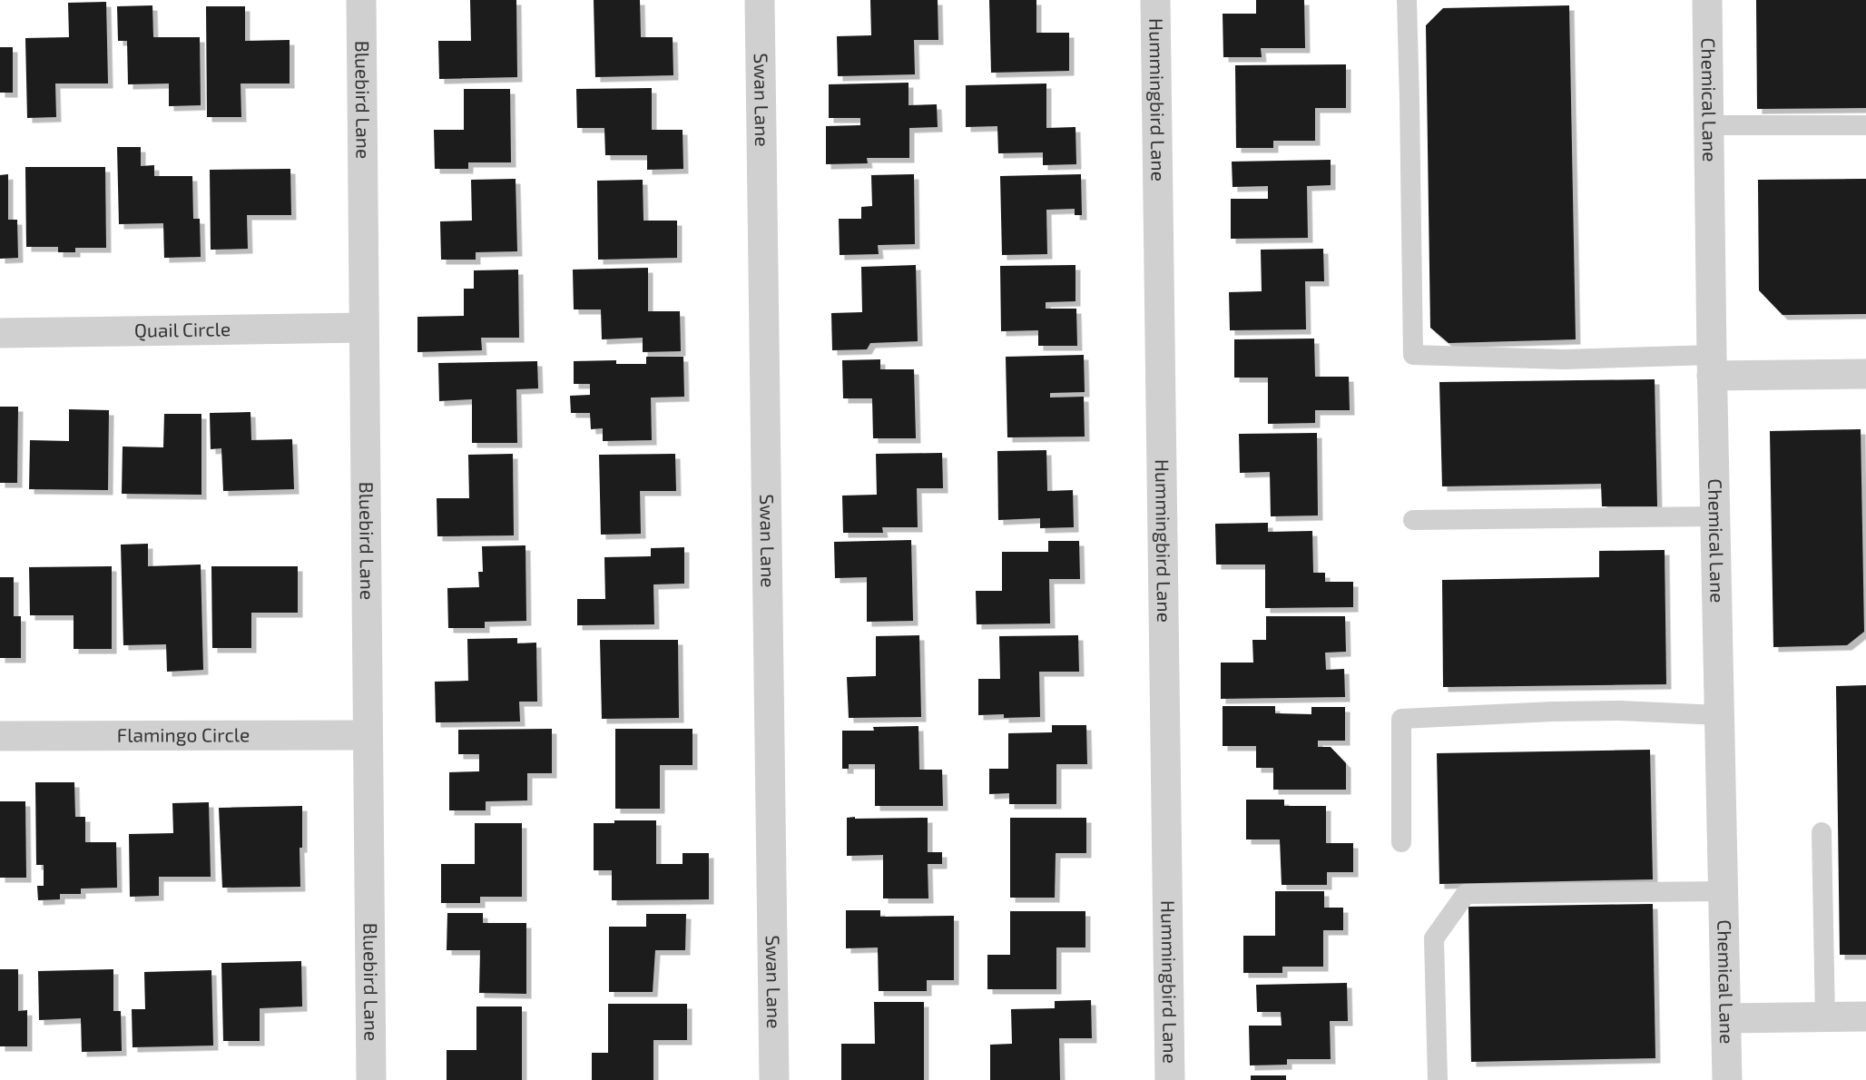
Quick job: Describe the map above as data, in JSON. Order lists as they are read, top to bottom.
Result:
{
  "streets": {
    "street": [
      "Bluebird Lane",
      "Swan Lane",
      "Hummingbird Lane",
      "Chemical Lane",
      "Quail Circle",
      "Flamingo Circle"
    ]
  },
  "crossings": [
    ["Bluebird Lane", "Quail Circle"],
    ["Bluebird Lane", "Flamingo Circle"]
  ]
}
